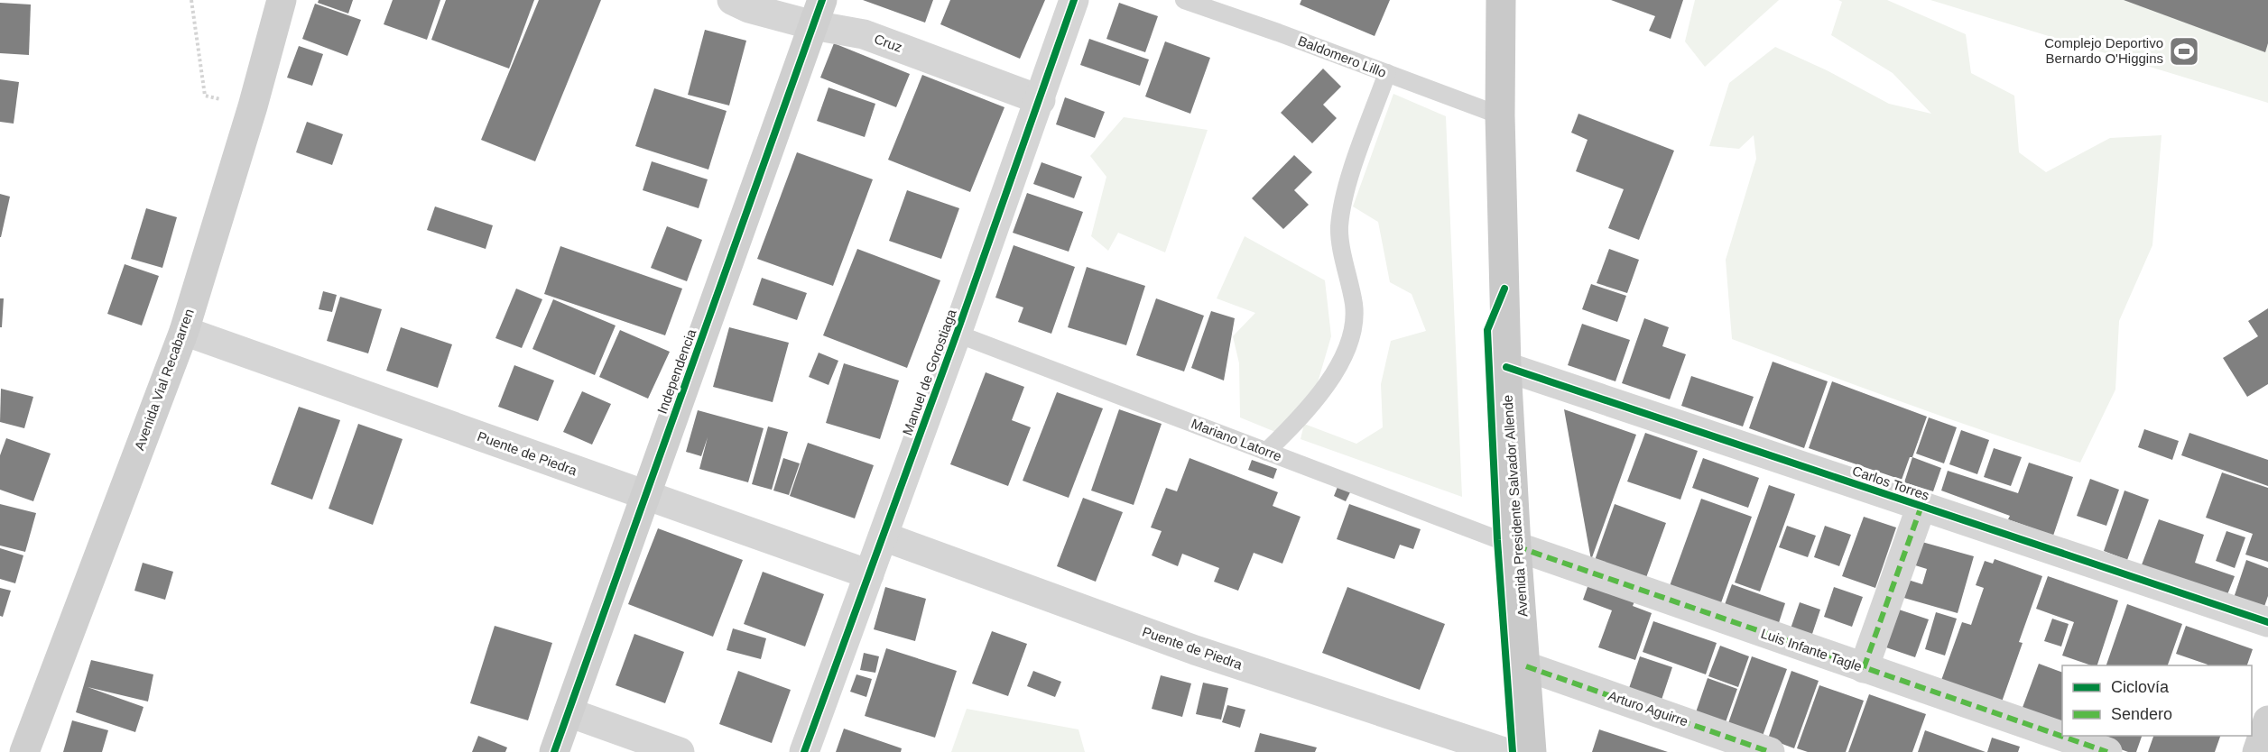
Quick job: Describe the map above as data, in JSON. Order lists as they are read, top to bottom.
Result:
{
  "streets": {
    "main road": ["Independencia", "Avenida Vial Recabarren", "Avenida Presidente Salvador Allende"],
    "street": [
      "Cruz",
      "Manuel de Gorostiaga",
      "Puente de Piedra",
      "Carlos Torres",
      "Luis Infante Tagle",
      "Arturo Aguirre"
    ],
    "lane": ["Baldomero Lillo", "Mariano Latorre"]
  },
  "crossings": [
    ["Cruz", "Independencia"],
    ["Cruz", "Manuel de Gorostiaga"],
    ["Baldomero Lillo", "Avenida Presidente Salvador Allende"],
    ["Independencia", "Puente de Piedra"],
    ["Manuel de Gorostiaga", "Mariano Latorre"],
    ["Manuel de Gorostiaga", "Puente de Piedra"],
    ["Avenida Vial Recabarren", "Puente de Piedra"],
    ["Mariano Latorre", "Avenida Presidente Salvador Allende"],
    ["Mariano Latorre", "Luis Infante Tagle"],
    ["Carlos Torres", "Avenida Presidente Salvador Allende"],
    ["Avenida Presidente Salvador Allende", "Luis Infante Tagle"],
    ["Avenida Presidente Salvador Allende", "Arturo Aguirre"]
  ],
  "places": {
    "sports": ["Complejo Deportivo Bernardo O'Higgins"]
  },
  "legend": ["Ciclovía", "Sendero"]
}
